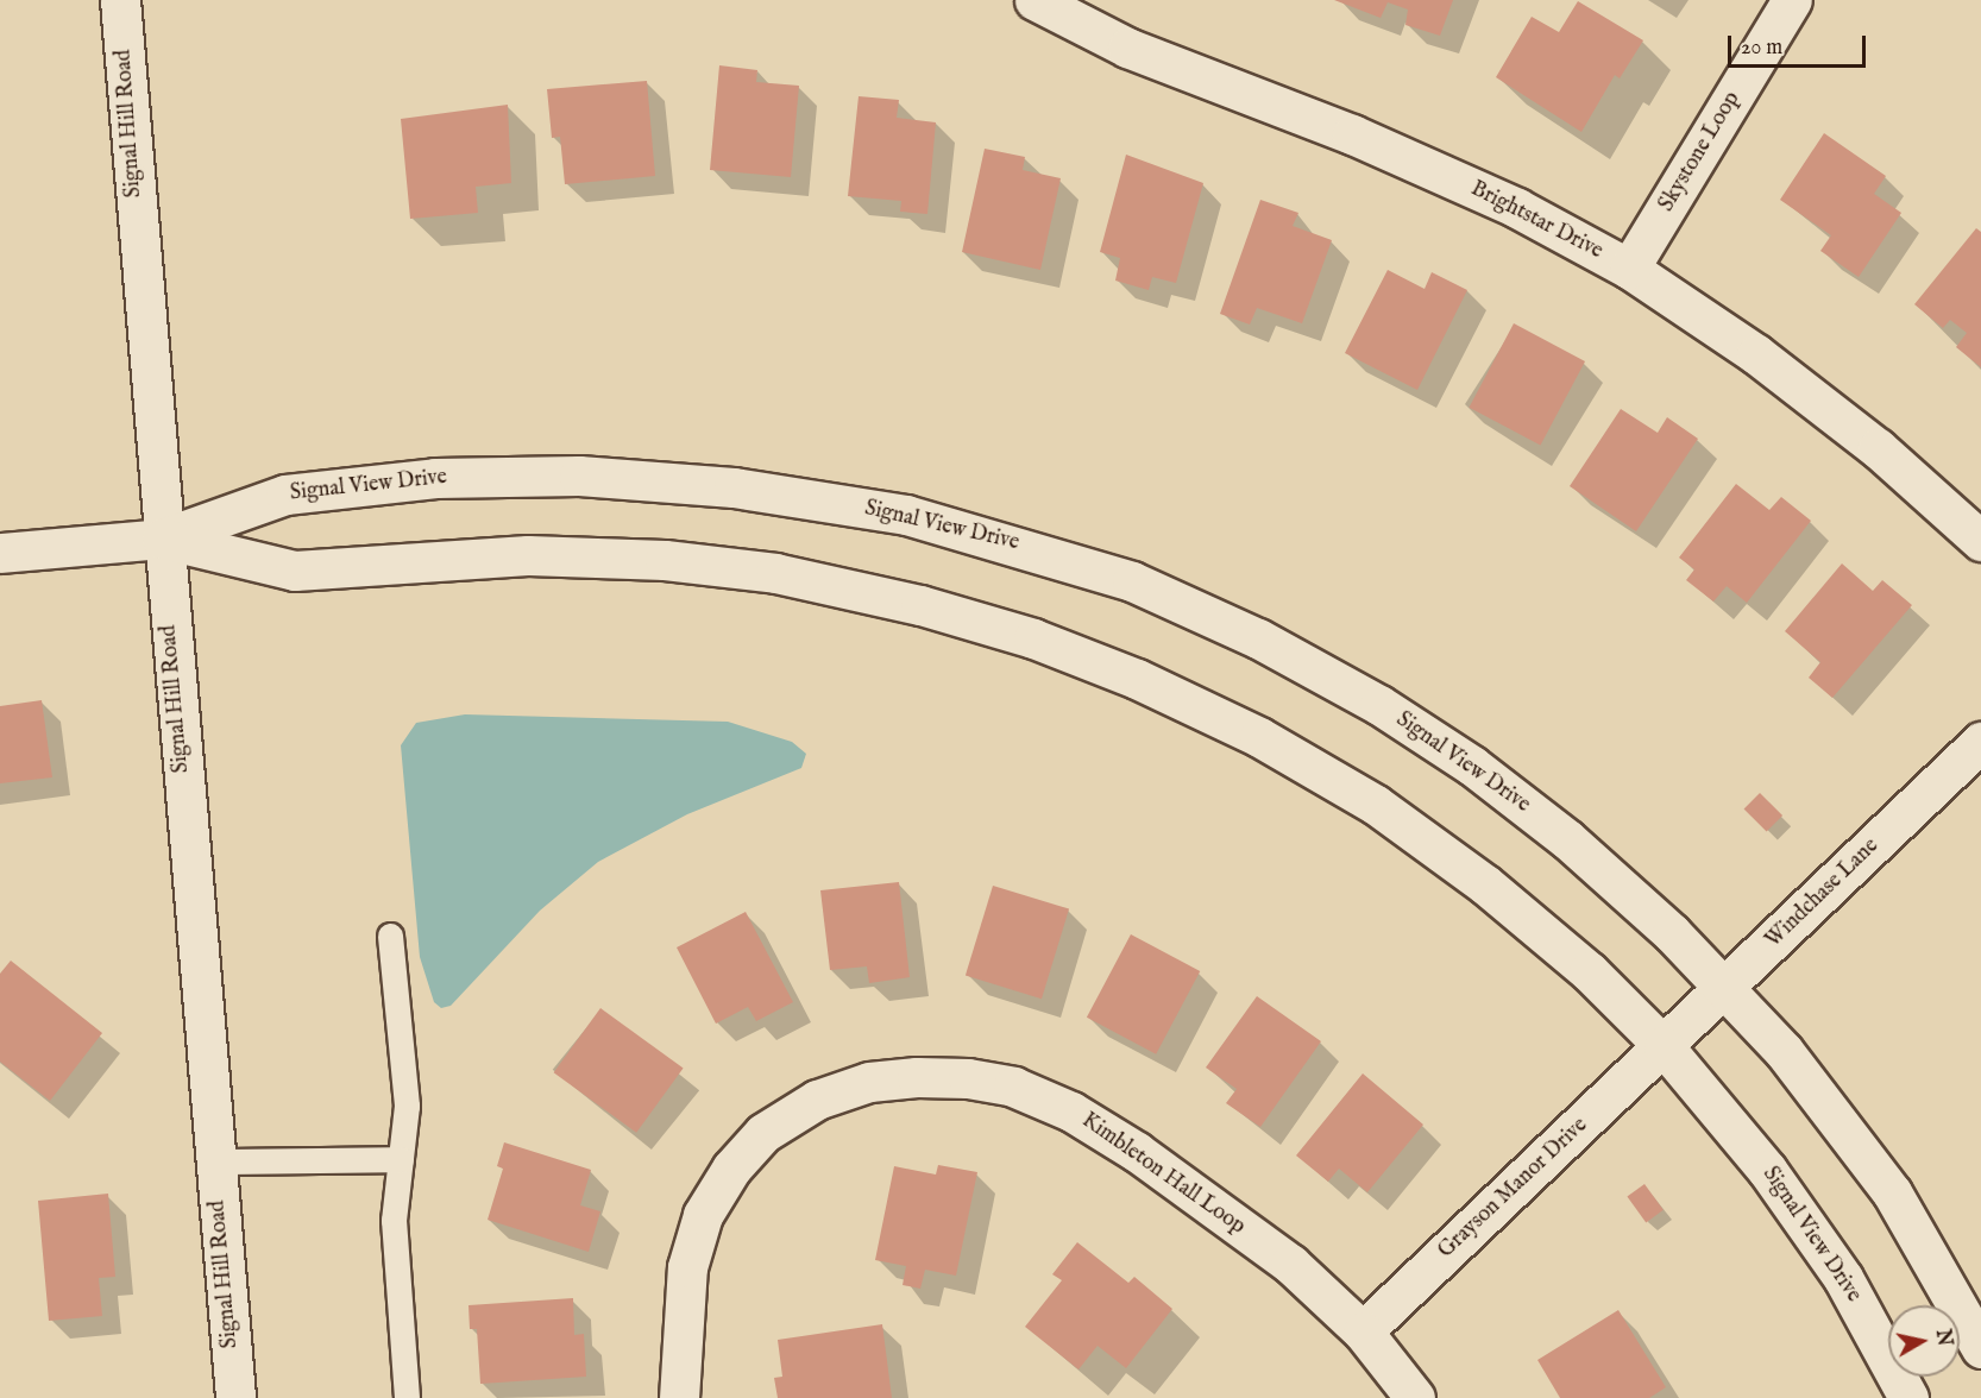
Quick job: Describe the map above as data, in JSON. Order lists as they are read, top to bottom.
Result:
{
  "streets": {
    "main road": [
      "Signal Hill Road",
      "Skystone Loop",
      "Brightstar Drive",
      "Signal View Drive",
      "Windchase Lane",
      "Kimbleton Hall Loop",
      "Grayson Manor Drive"
    ]
  },
  "crossings": [
    ["Signal Hill Road", "Signal View Drive"],
    ["Skystone Loop", "Brightstar Drive"],
    ["Signal View Drive", "Windchase Lane"],
    ["Signal View Drive", "Grayson Manor Drive"],
    ["Windchase Lane", "Grayson Manor Drive"],
    ["Kimbleton Hall Loop", "Grayson Manor Drive"]
  ],
  "scale_bar": "20 m",
  "north": "right"
}
